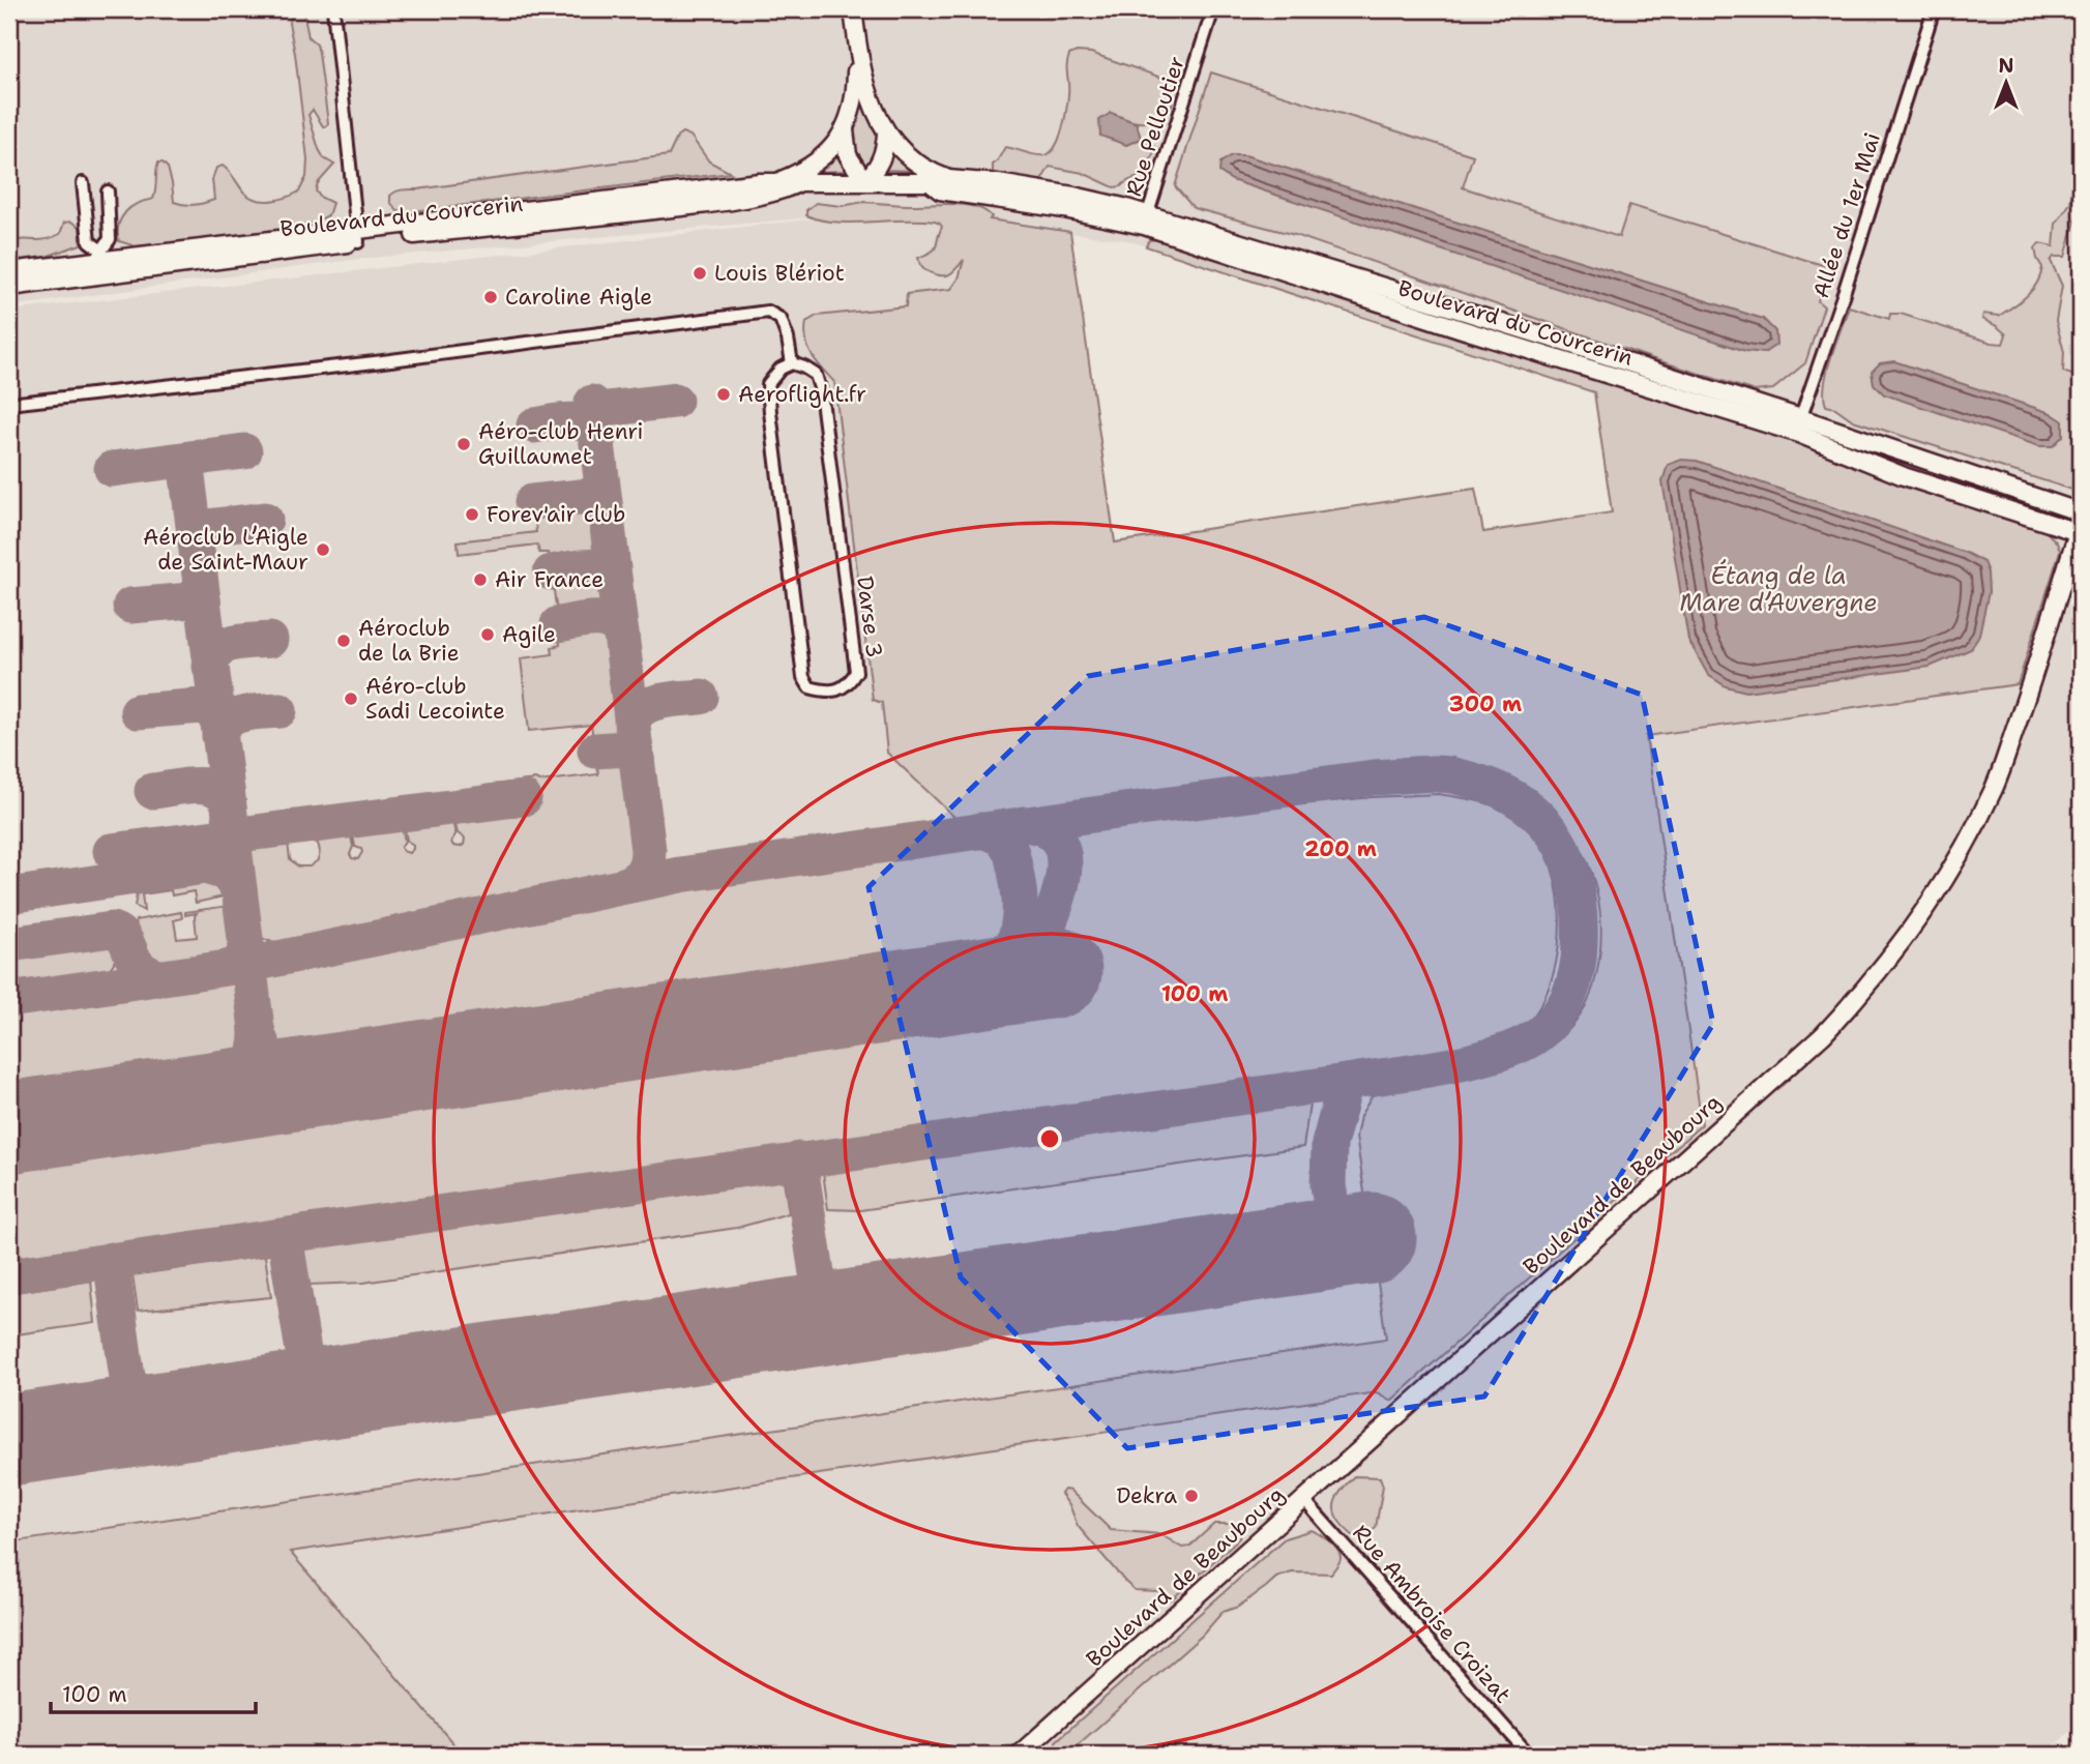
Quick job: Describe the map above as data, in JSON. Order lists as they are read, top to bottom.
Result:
{
  "streets": {
    "main road": ["Boulevard du Courcerin", "Boulevard de Beaubourg"],
    "street": [
      "Rue Pelloutier",
      "Allée du 1er Mai",
      "Darse 3",
      "Rue Ambroise Croizat"
    ]
  },
  "crossings": [
    ["Rue Pelloutier", "Boulevard du Courcerin"],
    ["Allée du 1er Mai", "Boulevard du Courcerin"],
    ["Boulevard du Courcerin", "Boulevard de Beaubourg"],
    ["Boulevard de Beaubourg", "Rue Ambroise Croizat"]
  ],
  "water": ["Étang de la Mare d’Auvergne"],
  "places": [
    "Louis Blériot",
    "Caroline Aigle",
    "Aeroflight.fr",
    "Aéro-club Henri Guillaumet",
    "Forev'air club",
    "Aéroclub L’Aigle de Saint-Maur",
    "Air France",
    "Agile",
    "Aéroclub de la Brie",
    "Aéro-club Sadi Lecointe",
    "Dekra"
  ],
  "scale_bar": "100 m",
  "north": "top",
  "rings": ["300 m", "200 m", "100 m"]
}
